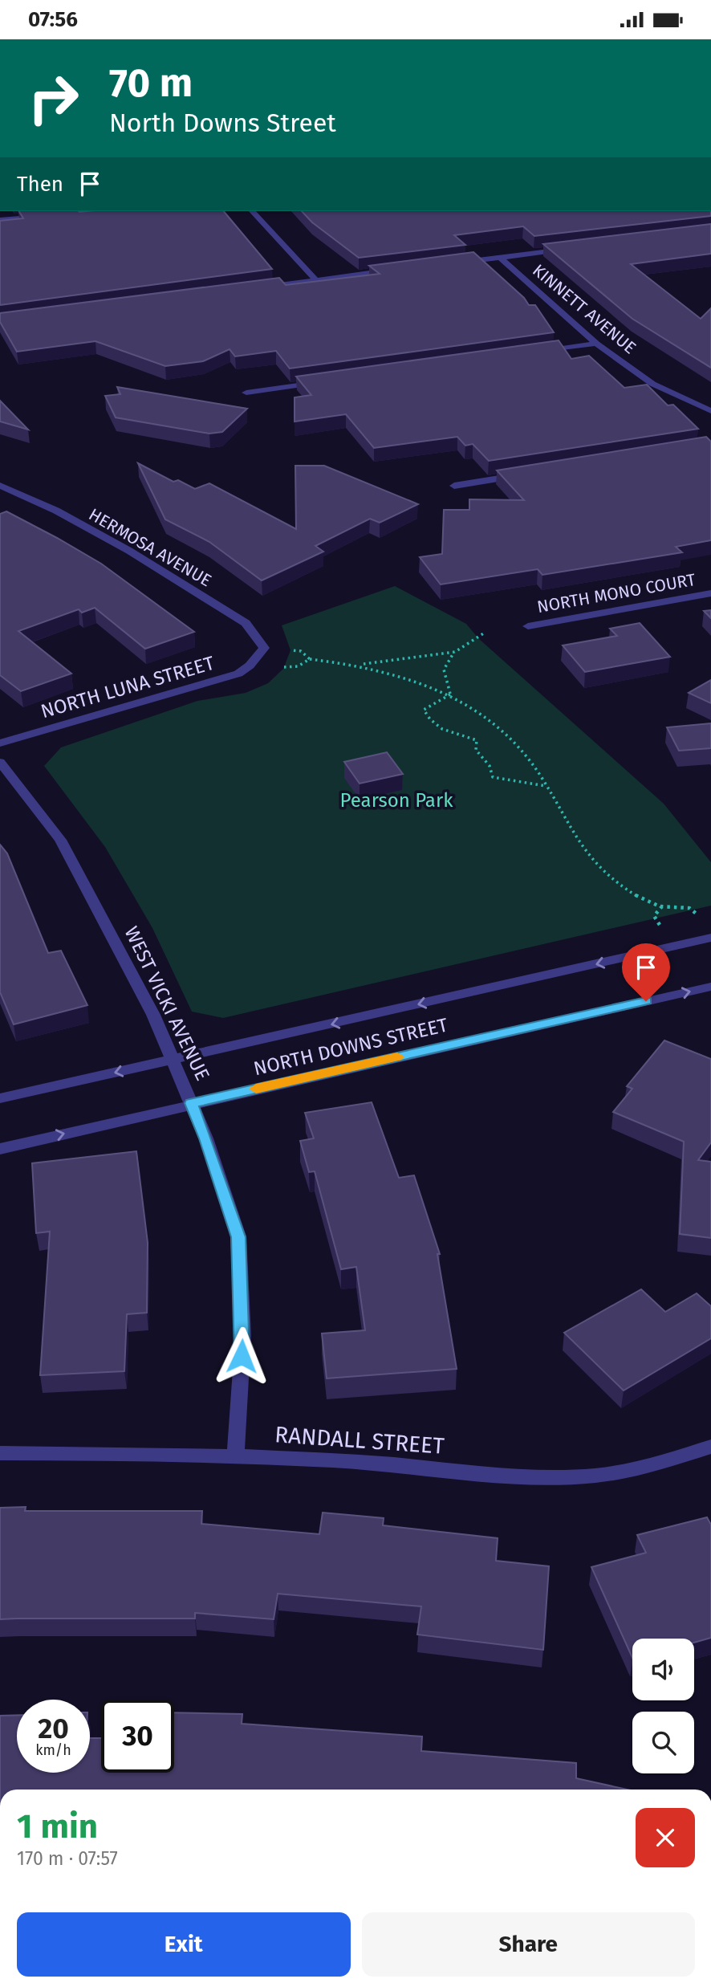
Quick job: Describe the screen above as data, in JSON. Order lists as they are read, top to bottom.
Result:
{
  "streets": {
    "street": [
      "KINNETT AVENUE",
      "HERMOSA AVENUE",
      "NORTH MONO COURT",
      "NORTH LUNA STREET",
      "WEST VICKI AVENUE",
      "NORTH DOWNS STREET",
      "RANDALL STREET"
    ]
  },
  "crossings": [
    ["HERMOSA AVENUE", "NORTH LUNA STREET"],
    ["WEST VICKI AVENUE", "NORTH DOWNS STREET"],
    ["WEST VICKI AVENUE", "RANDALL STREET"]
  ],
  "parks": ["Pearson Park"],
  "page": {
    "status": "07:56",
    "turn": ["70 m", "North Downs Street"],
    "then": "Then",
    "speed": "20 km/h",
    "limit": "30",
    "heading": ["1 min", "170 m · 07:57"],
    "buttons": ["Exit", "Share"]
  }
}
